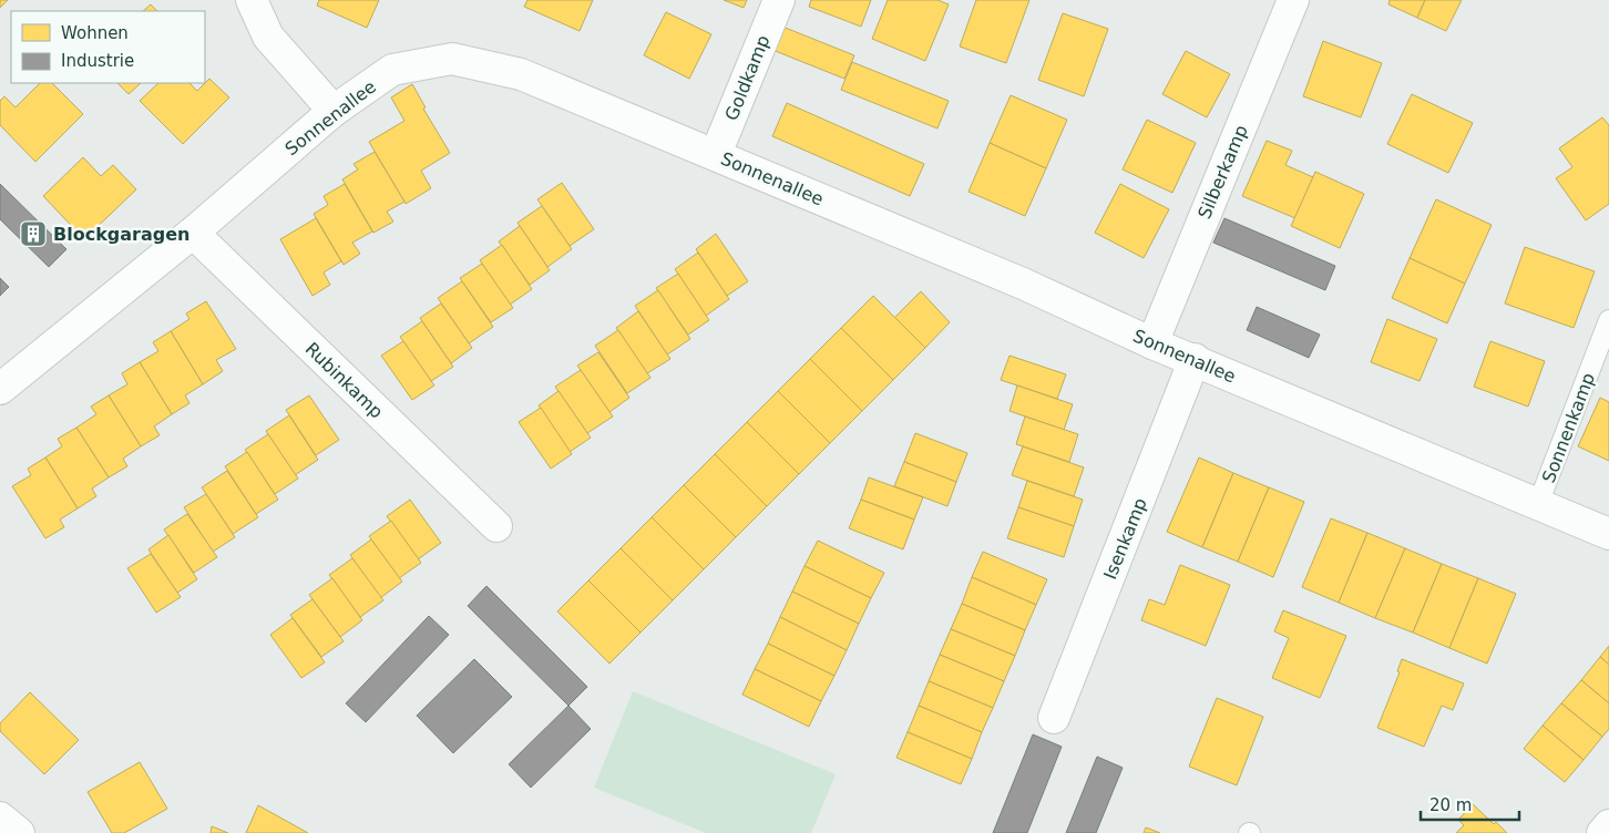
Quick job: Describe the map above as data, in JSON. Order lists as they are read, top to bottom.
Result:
{
  "streets": {
    "street": [
      "Goldkamp",
      "Sonnenallee",
      "Silberkamp",
      "Rubinkamp",
      "Isenkamp"
    ],
    "lane": ["Sonnenkamp"]
  },
  "crossings": [
    ["Goldkamp", "Sonnenallee"],
    ["Sonnenallee", "Silberkamp"],
    ["Sonnenallee", "Rubinkamp"],
    ["Sonnenallee", "Sonnenkamp"],
    ["Sonnenallee", "Isenkamp"]
  ],
  "places": {
    "building": ["Blockgaragen"]
  },
  "legend": ["Wohnen", "Industrie"],
  "scale_bar": "20 m"
}
